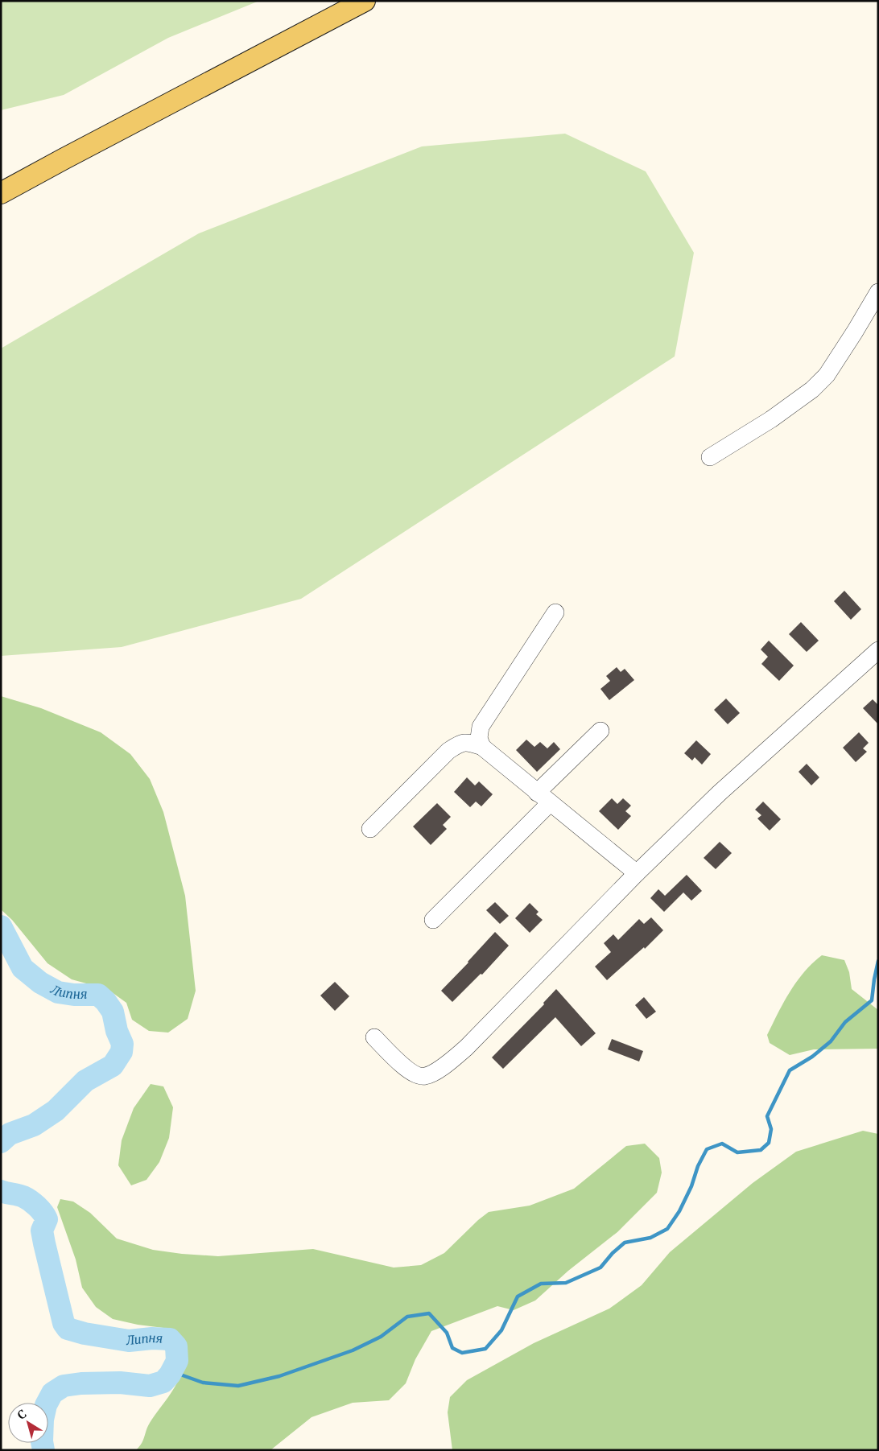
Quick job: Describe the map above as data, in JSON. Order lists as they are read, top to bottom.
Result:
{
  "water": ["Липня"],
  "north": "top left"
}
